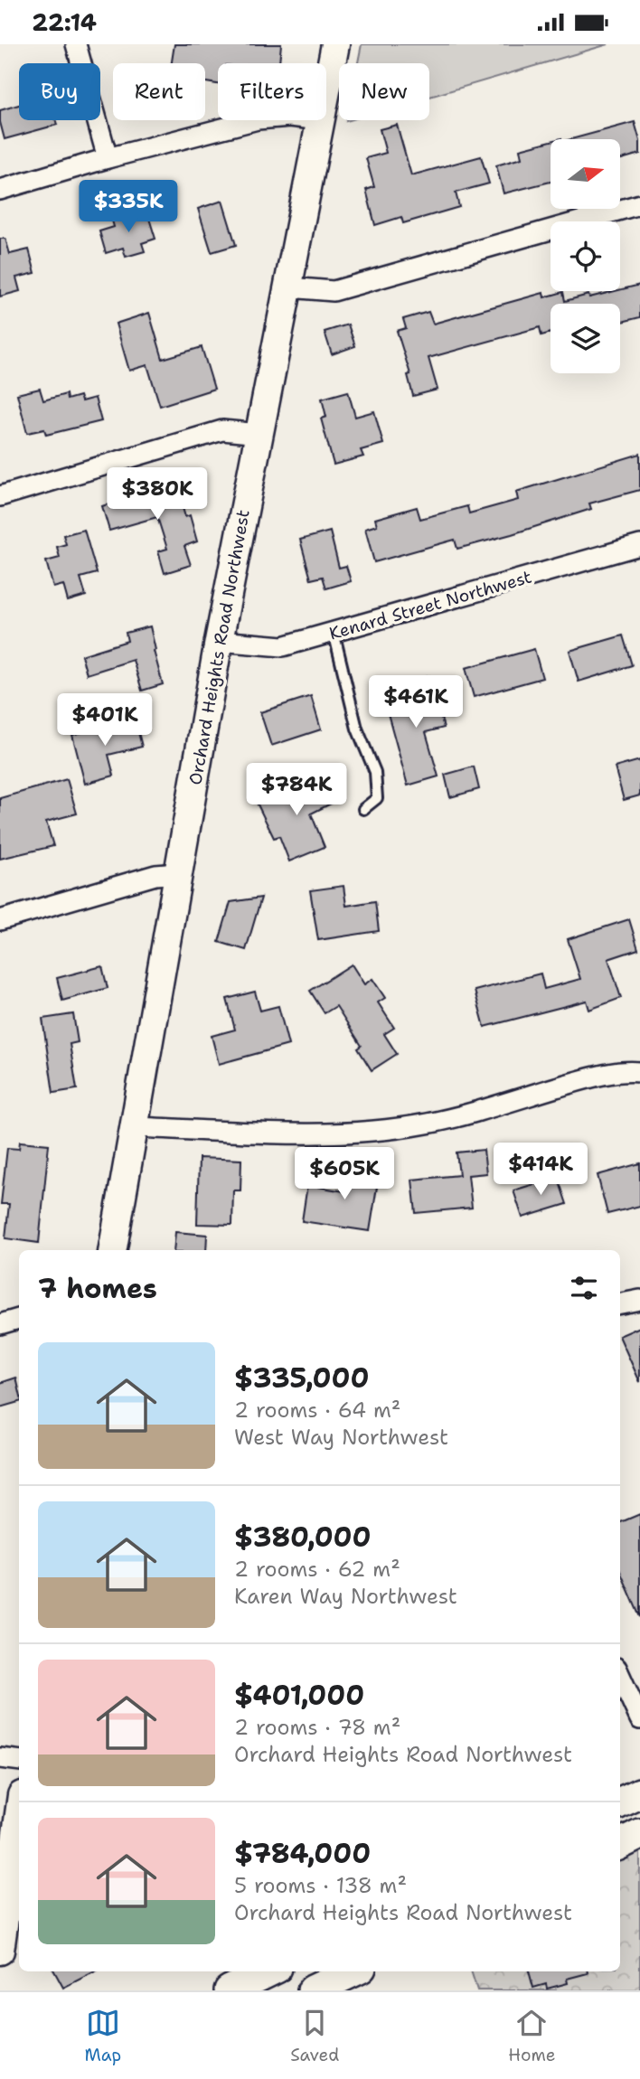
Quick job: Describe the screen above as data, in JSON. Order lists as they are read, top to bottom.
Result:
{
  "streets": {
    "main road": ["Orchard Heights Road Northwest"],
    "street": ["Kenard Street Northwest"]
  },
  "crossings": [
    ["Kenard Street Northwest", "Orchard Heights Road Northwest"]
  ],
  "north": "right",
  "page": {
    "status": "22:14",
    "chip": [
      "Buy",
      "Rent",
      "Filters",
      "New"
    ],
    "price": [
      "$335K",
      "$380K",
      "$461K",
      "$401K",
      "$784K",
      "$414K",
      "$605K"
    ],
    "heading": "7 homes",
    "list": [
      {
        "name": "$335,000",
        "note": "2 rooms · 64 m² · West Way Northwest"
      },
      {
        "name": "$380,000",
        "note": "2 rooms · 62 m² · Karen Way Northwest"
      },
      {
        "name": "$401,000",
        "note": "2 rooms · 78 m² · Orchard Heights Road Northwest"
      },
      {
        "name": "$784,000",
        "note": "5 rooms · 138 m² · Orchard Heights Road Northwest"
      }
    ],
    "tabs": ["Map", "Saved", "Home"]
  }
}
